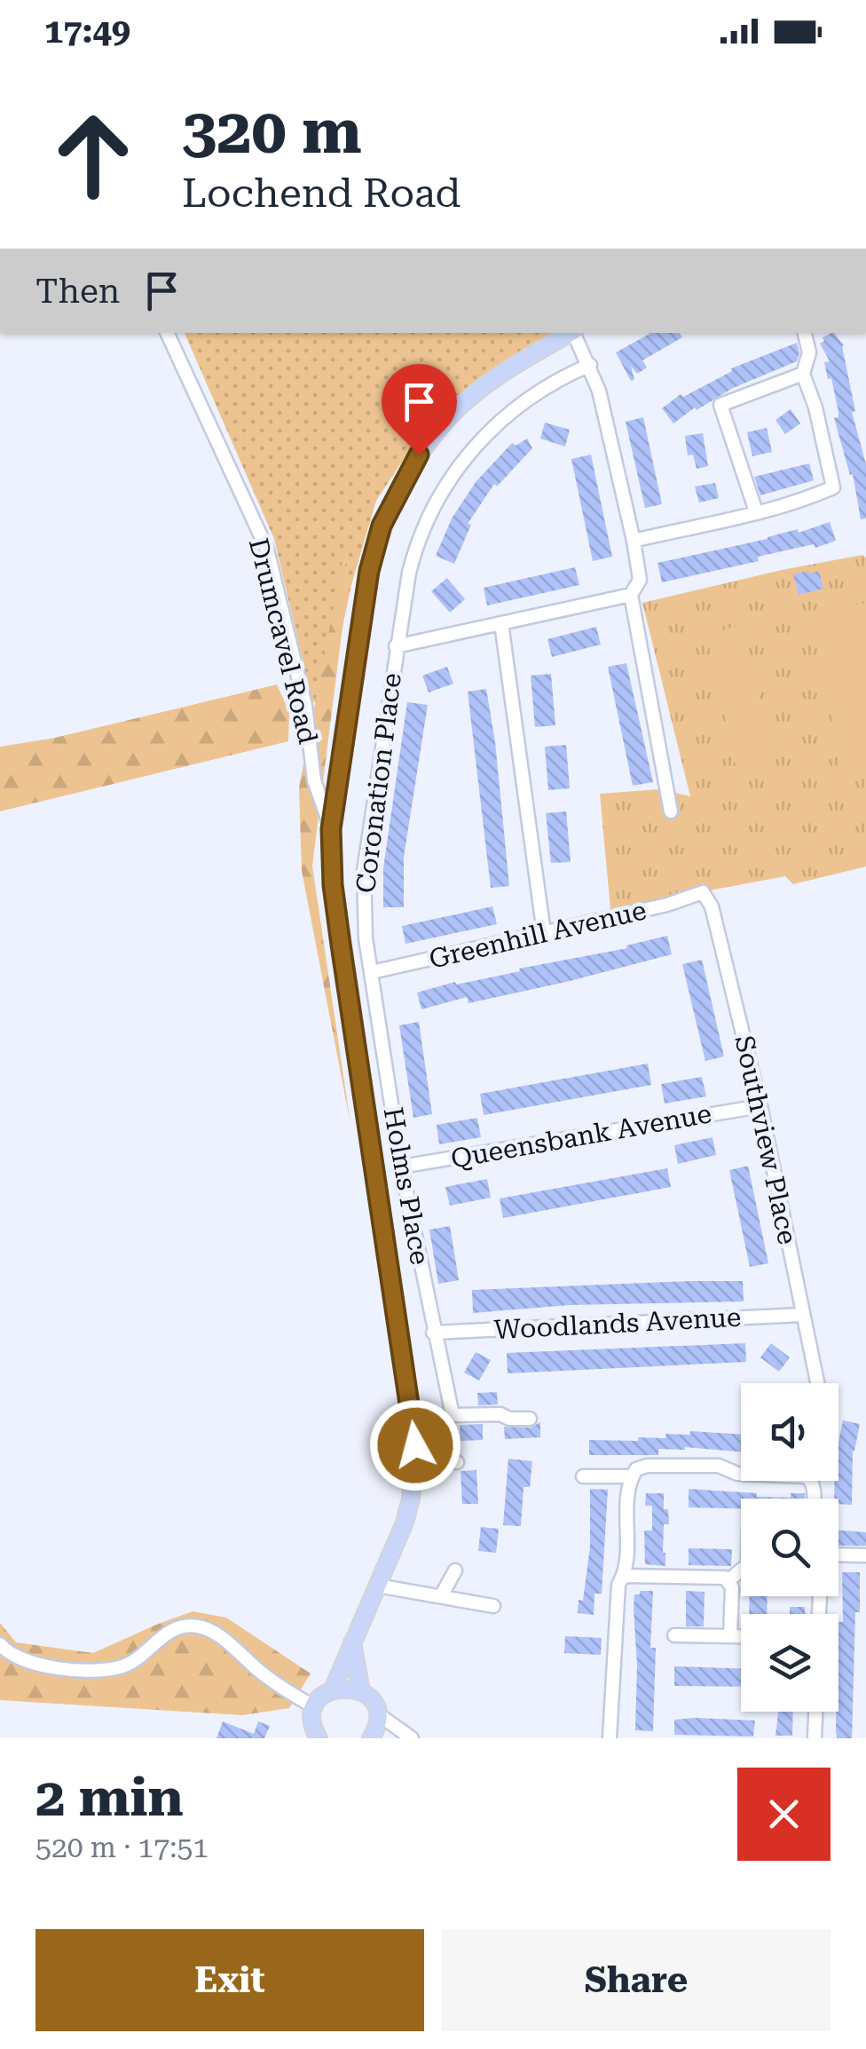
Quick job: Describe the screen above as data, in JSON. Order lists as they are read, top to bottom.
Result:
{
  "streets": {
    "main road": ["Drumcavel Road"],
    "street": [
      "Coronation Place",
      "Greenhill Avenue",
      "Queensbank Avenue",
      "Southview Place",
      "Holms Place",
      "Woodlands Avenue"
    ]
  },
  "crossings": [
    ["Coronation Place", "Greenhill Avenue"],
    ["Coronation Place", "Holms Place"],
    ["Greenhill Avenue", "Southview Place"],
    ["Greenhill Avenue", "Holms Place"],
    ["Queensbank Avenue", "Southview Place"],
    ["Queensbank Avenue", "Holms Place"],
    ["Southview Place", "Woodlands Avenue"],
    ["Holms Place", "Woodlands Avenue"]
  ],
  "page": {
    "status": "17:49",
    "turn": ["320 m", "Lochend Road"],
    "then": "Then",
    "heading": ["2 min", "520 m · 17:51"],
    "buttons": ["Exit", "Share"]
  }
}
